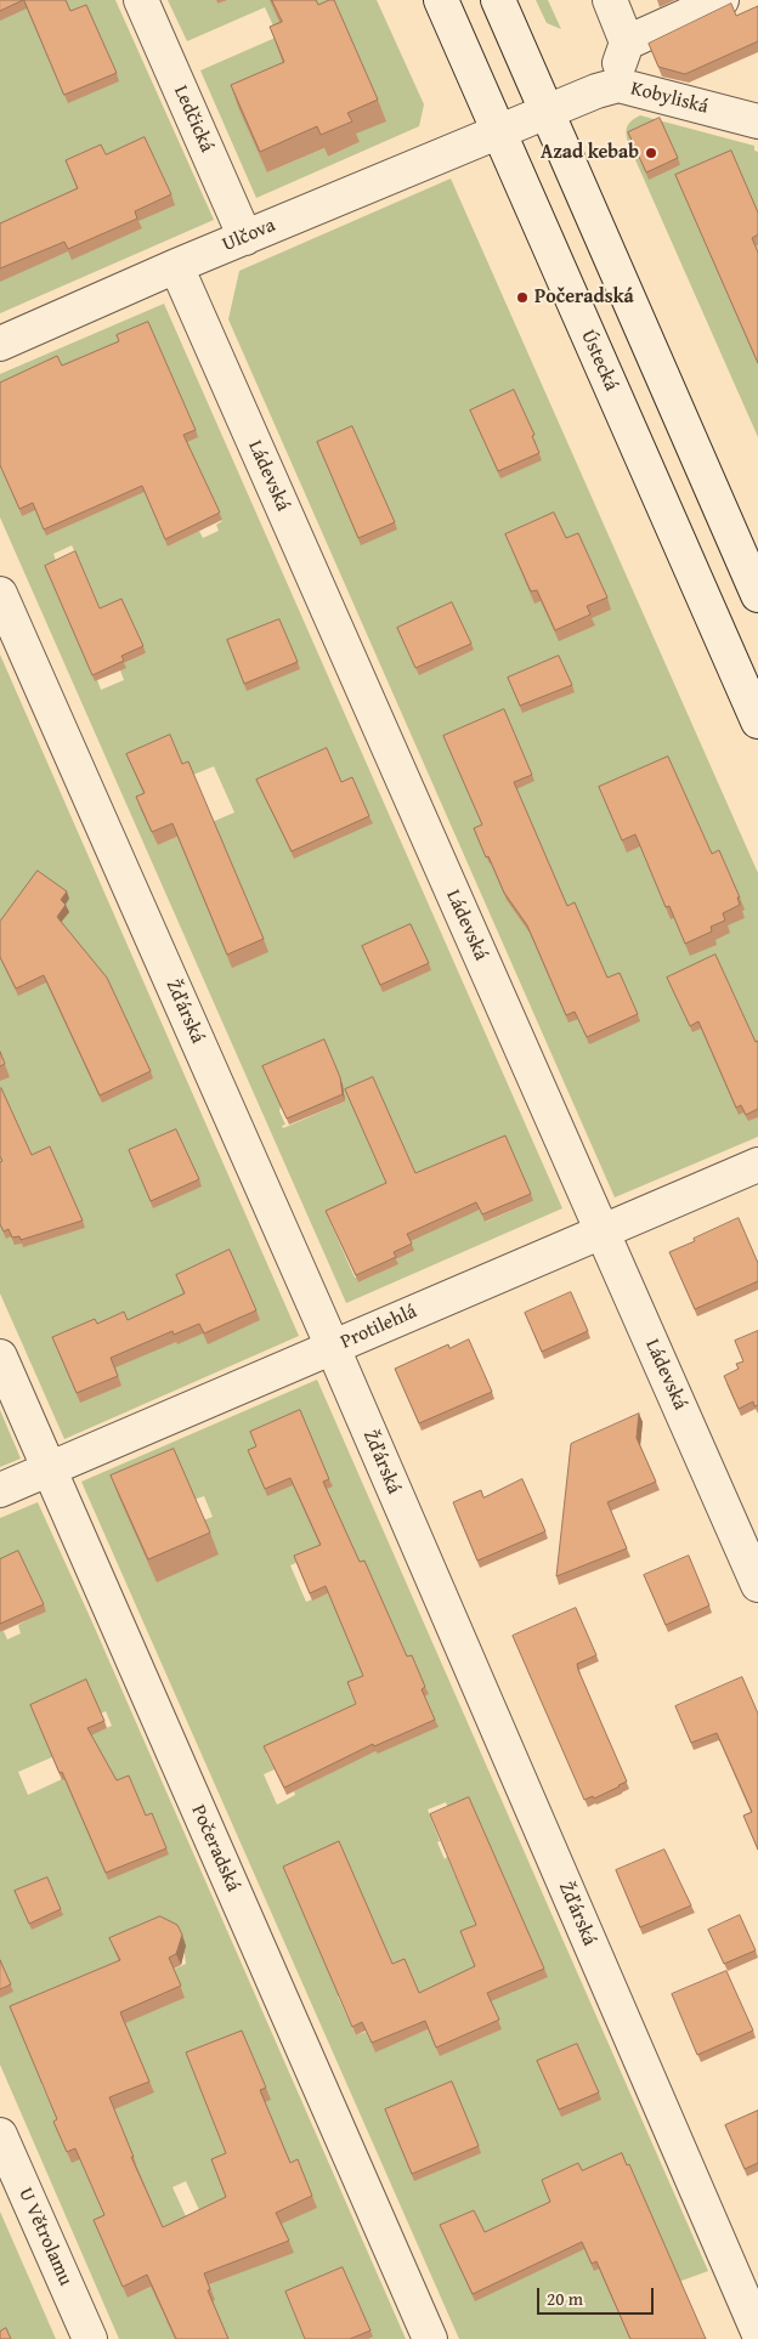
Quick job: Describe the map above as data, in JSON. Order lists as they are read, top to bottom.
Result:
{
  "streets": {
    "street": [
      "Kobyliská",
      "Ledčická",
      "Ulčova",
      "Ústecká",
      "Ládevská",
      "Žďárská",
      "Protilehlá",
      "Počeradská",
      "U Větrolamu"
    ]
  },
  "crossings": [
    ["Kobyliská", "Ulčova"],
    ["Kobyliská", "Ústecká"],
    ["Ledčická", "Ulčova"],
    ["Ulčova", "Ústecká"],
    ["Ulčova", "Ládevská"],
    ["Ládevská", "Protilehlá"],
    ["Žďárská", "Protilehlá"],
    ["Protilehlá", "Počeradská"]
  ],
  "places": ["Azad kebab", "Počeradská"],
  "scale_bar": "20 m"
}
